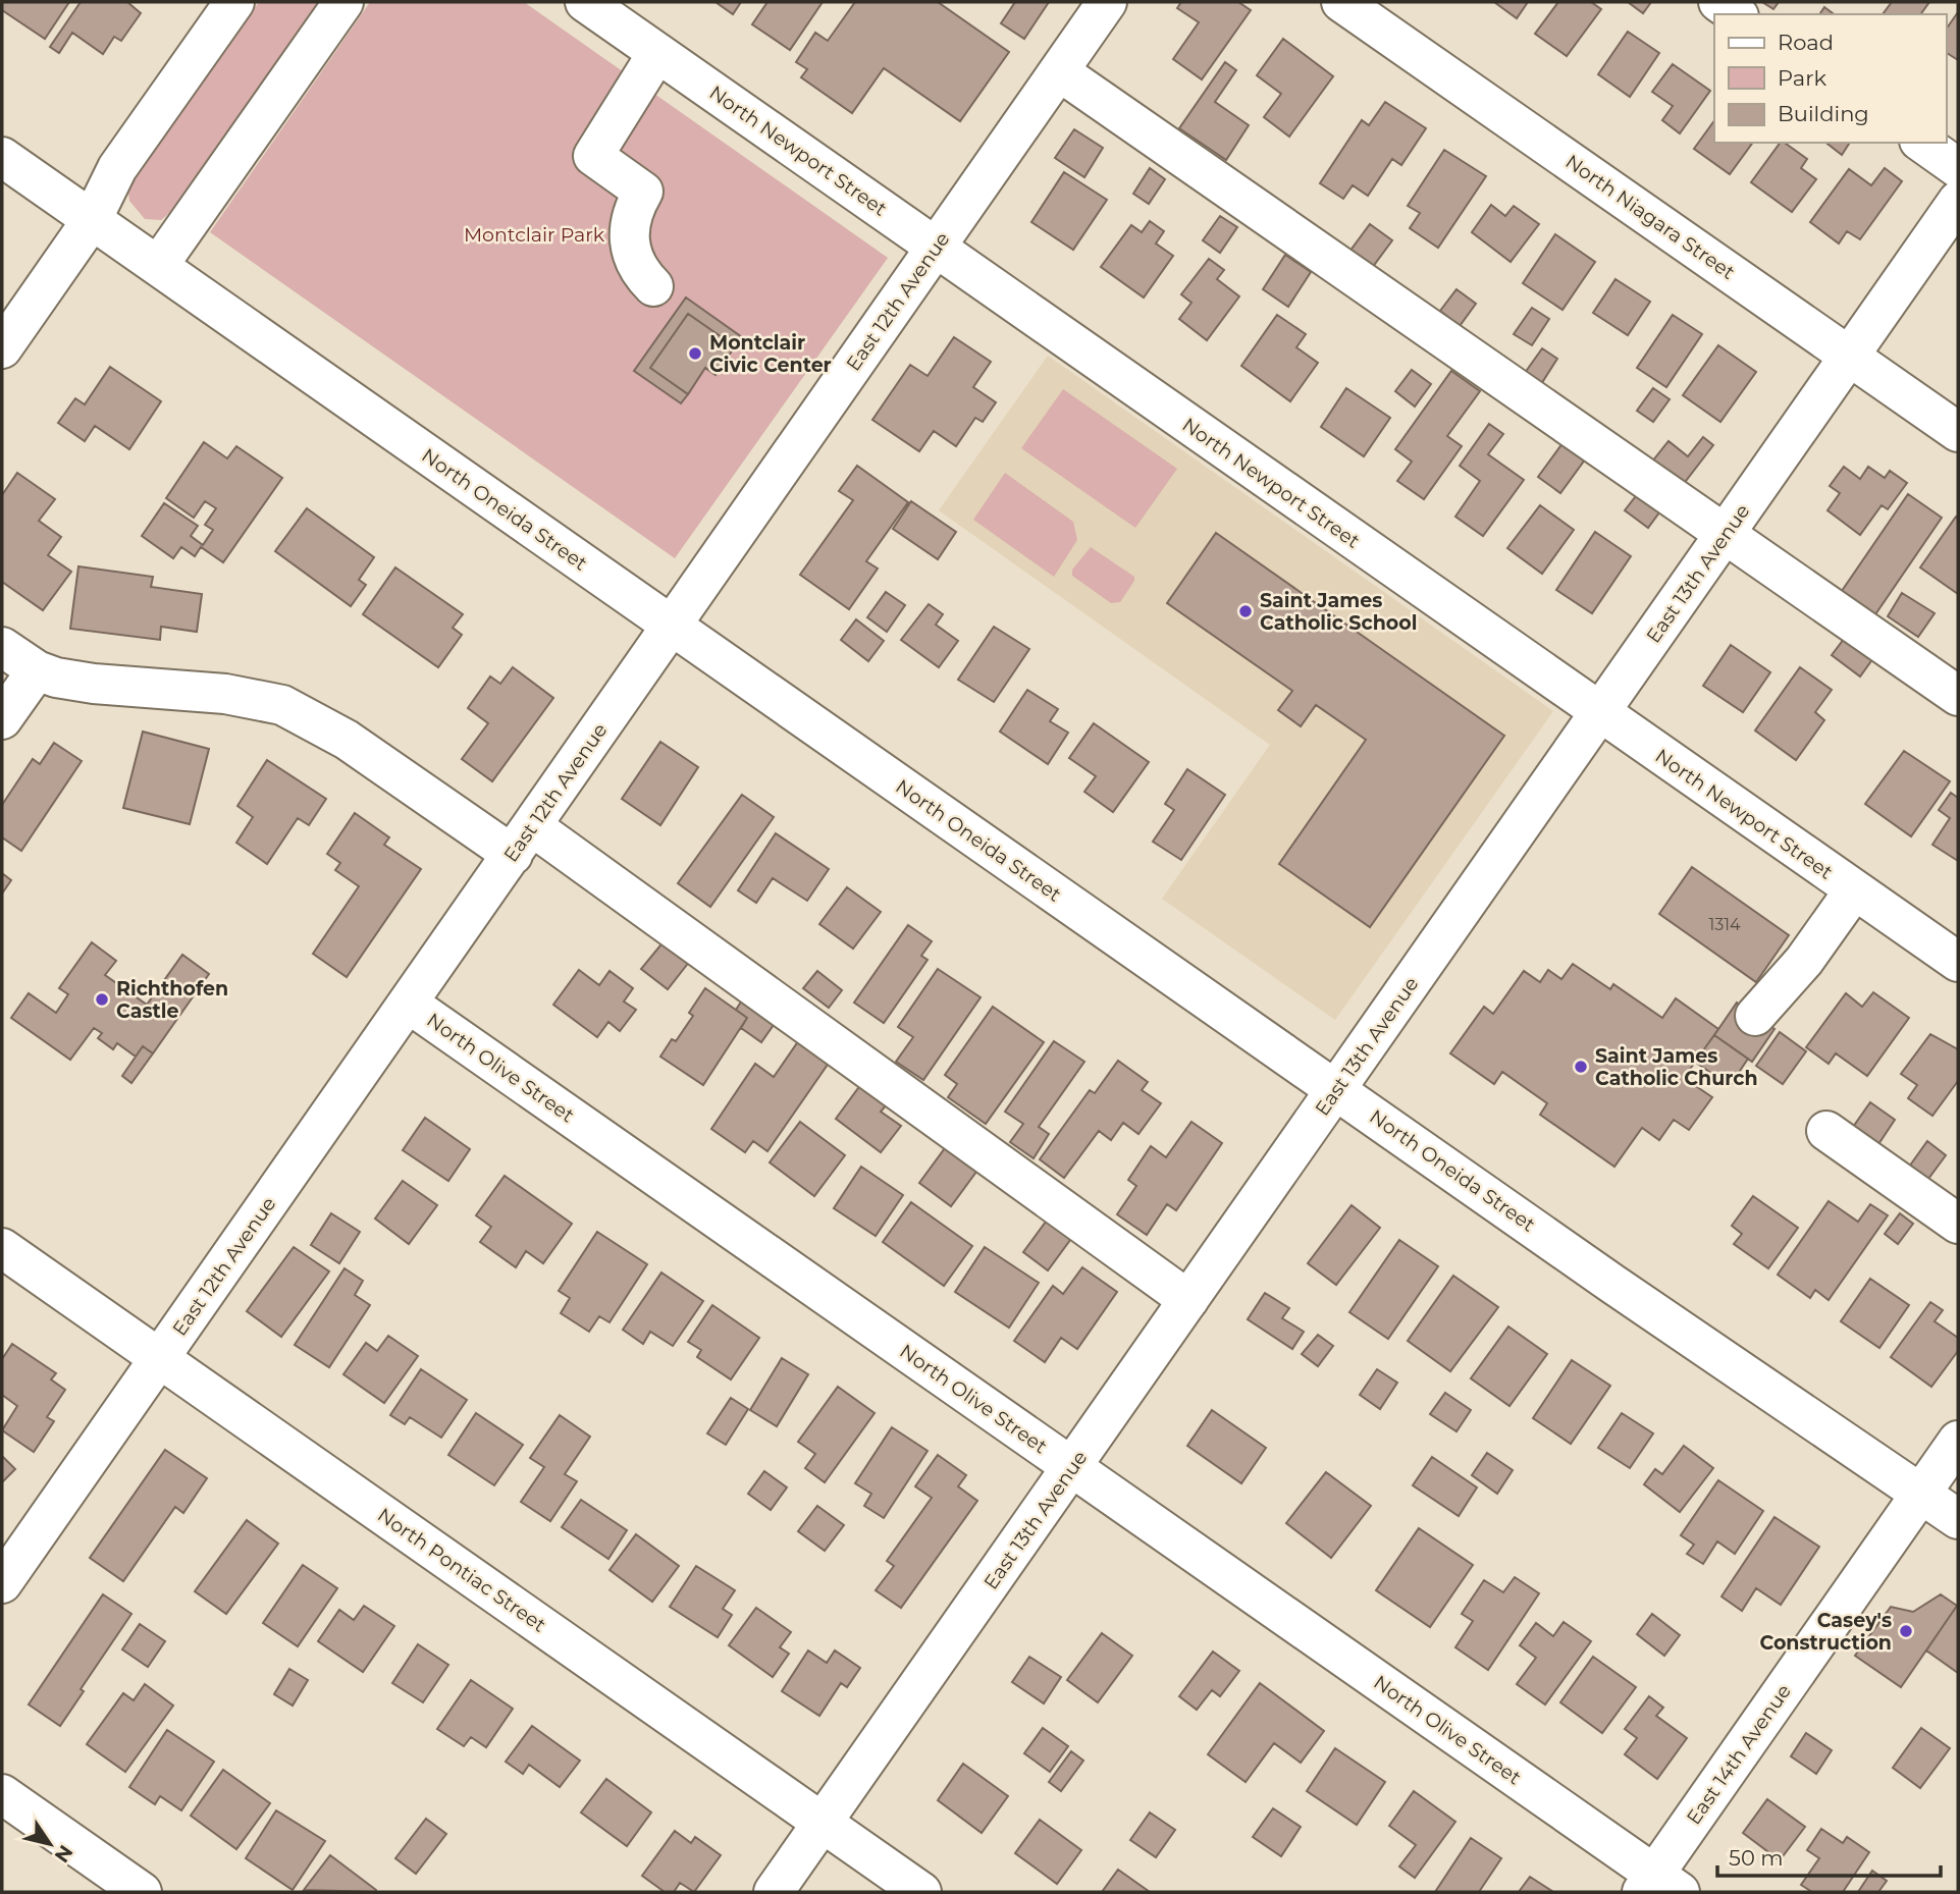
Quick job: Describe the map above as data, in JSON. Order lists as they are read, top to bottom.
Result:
{
  "streets": {
    "street": [
      "North Newport Street",
      "North Niagara Street",
      "East 12th Avenue",
      "North Oneida Street",
      "East 13th Avenue",
      "North Olive Street",
      "North Pontiac Street",
      "East 14th Avenue"
    ]
  },
  "crossings": [
    ["North Newport Street", "East 12th Avenue"],
    ["North Newport Street", "East 13th Avenue"],
    ["North Niagara Street", "East 13th Avenue"],
    ["East 12th Avenue", "North Oneida Street"],
    ["East 12th Avenue", "North Olive Street"],
    ["East 12th Avenue", "North Pontiac Street"],
    ["North Oneida Street", "East 13th Avenue"],
    ["North Oneida Street", "East 14th Avenue"],
    ["East 13th Avenue", "North Olive Street"],
    ["East 13th Avenue", "North Pontiac Street"],
    ["North Olive Street", "East 14th Avenue"]
  ],
  "parks": ["Montclair Park"],
  "places": [
    "Montclair Civic Center",
    "Saint James Catholic School",
    "Richthofen Castle",
    "Saint James Catholic Church",
    "Casey's Construction"
  ],
  "house_numbers": ["1314"],
  "legend": ["Road", "Park", "Building"],
  "scale_bar": "50 m",
  "north": "bottom right"
}
